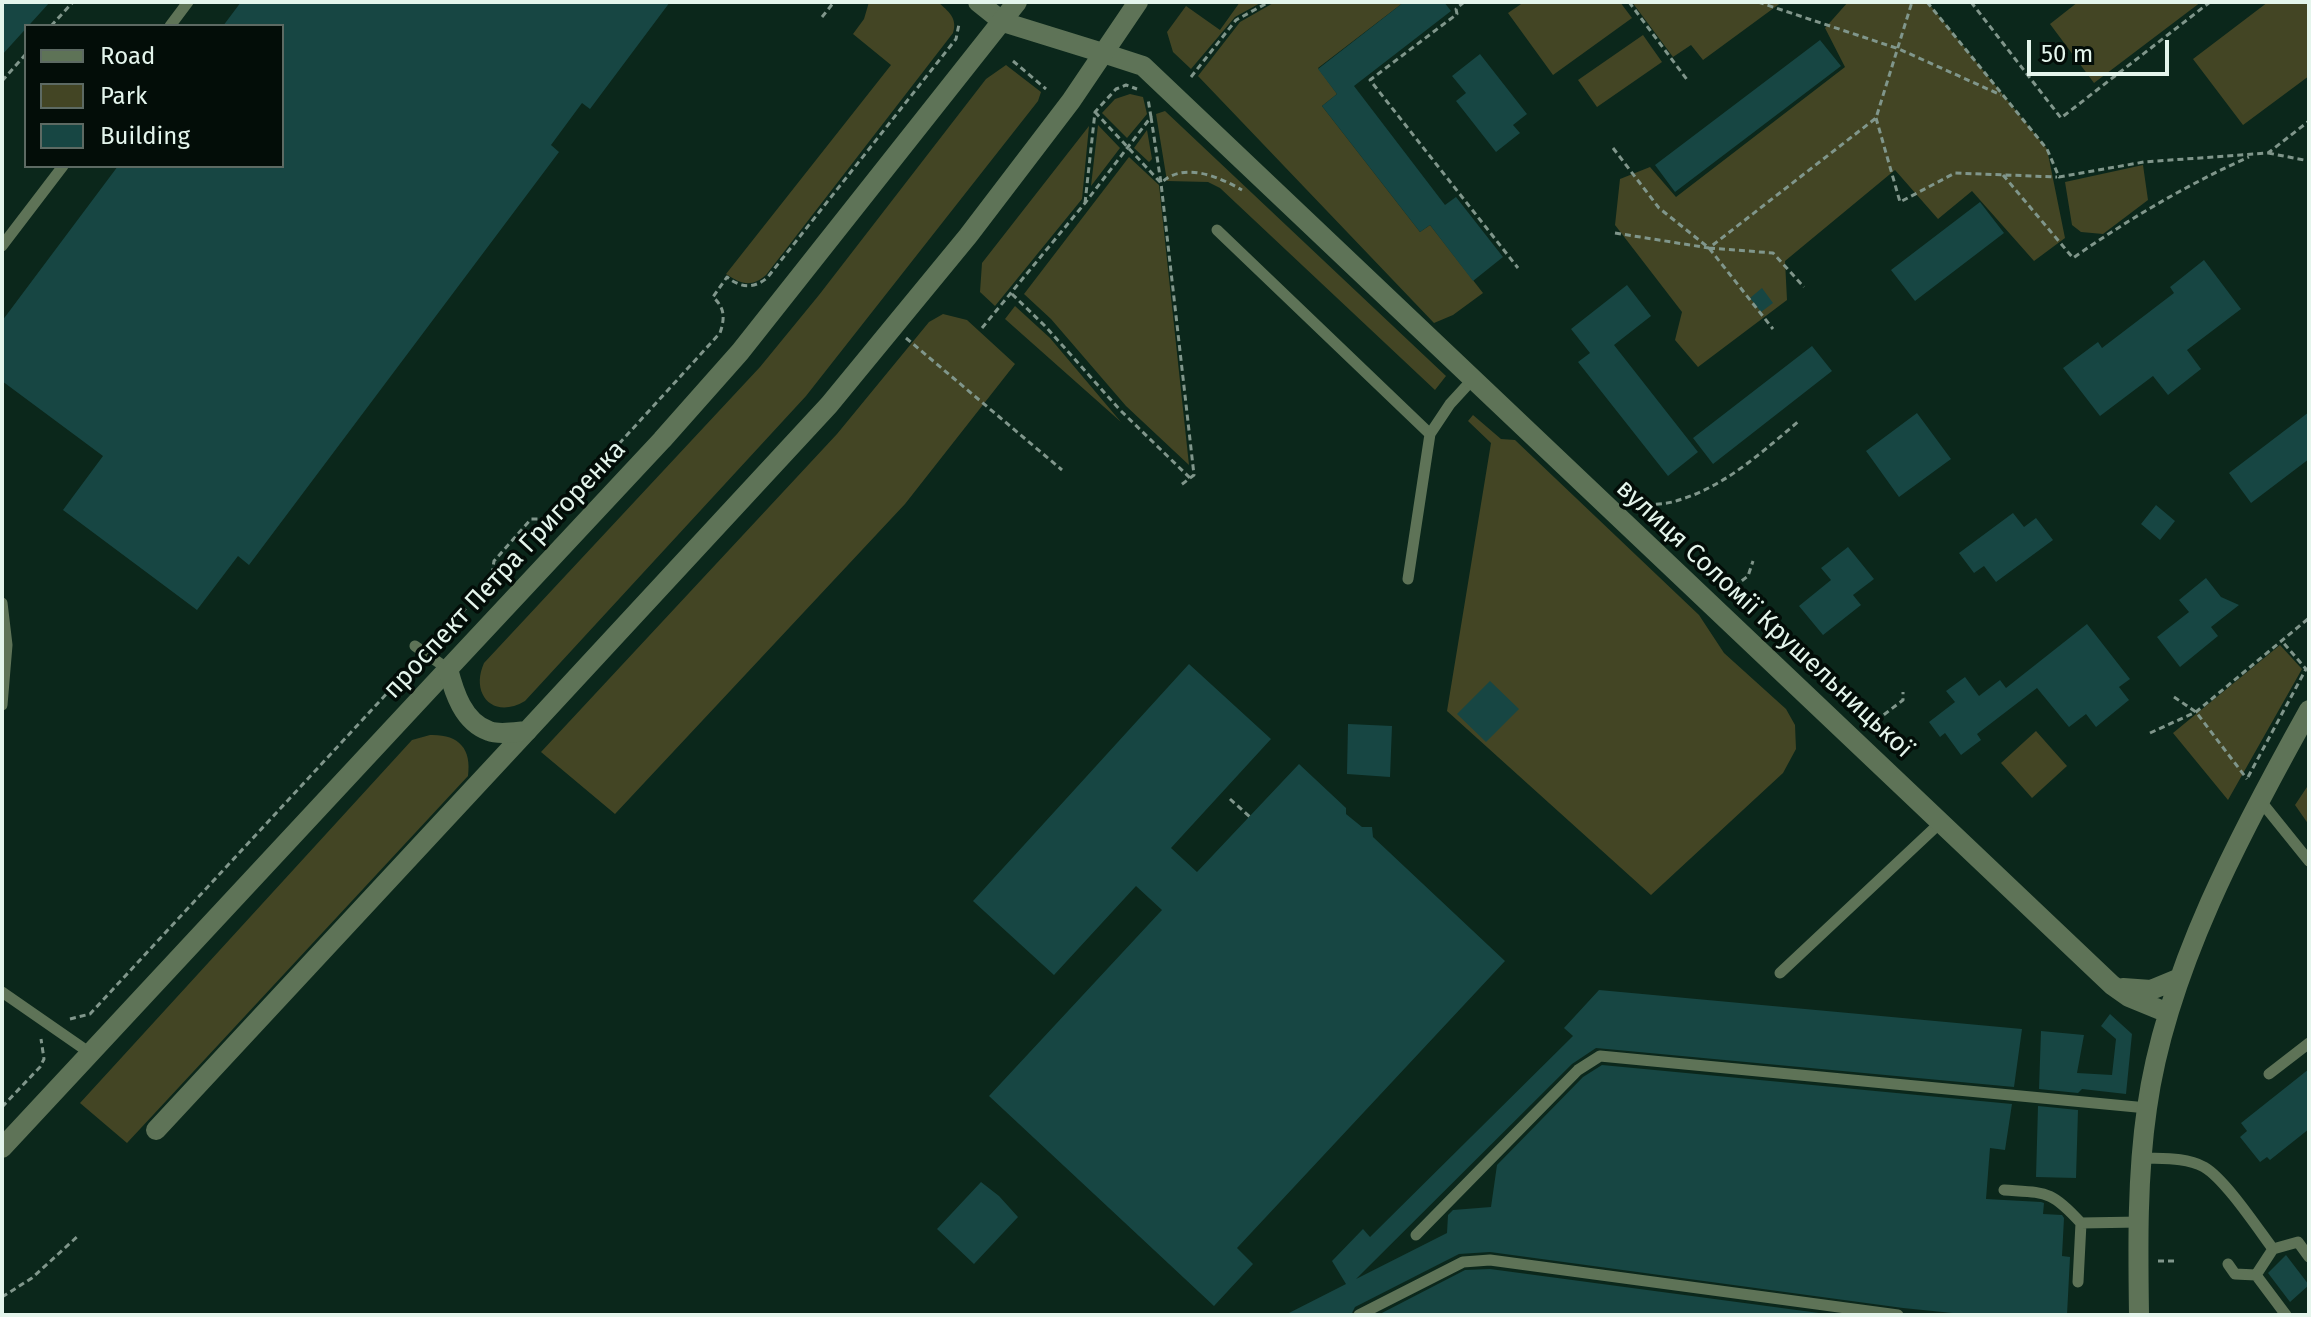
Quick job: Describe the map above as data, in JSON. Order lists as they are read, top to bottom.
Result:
{
  "streets": {
    "street": ["проспект Петра Григоренка", "вулиця Соломії Крушельницької"]
  },
  "crossings": [
    ["проспект Петра Григоренка", "вулиця Соломії Крушельницької"]
  ],
  "legend": ["Road", "Park", "Building"],
  "scale_bar": "50 m"
}
